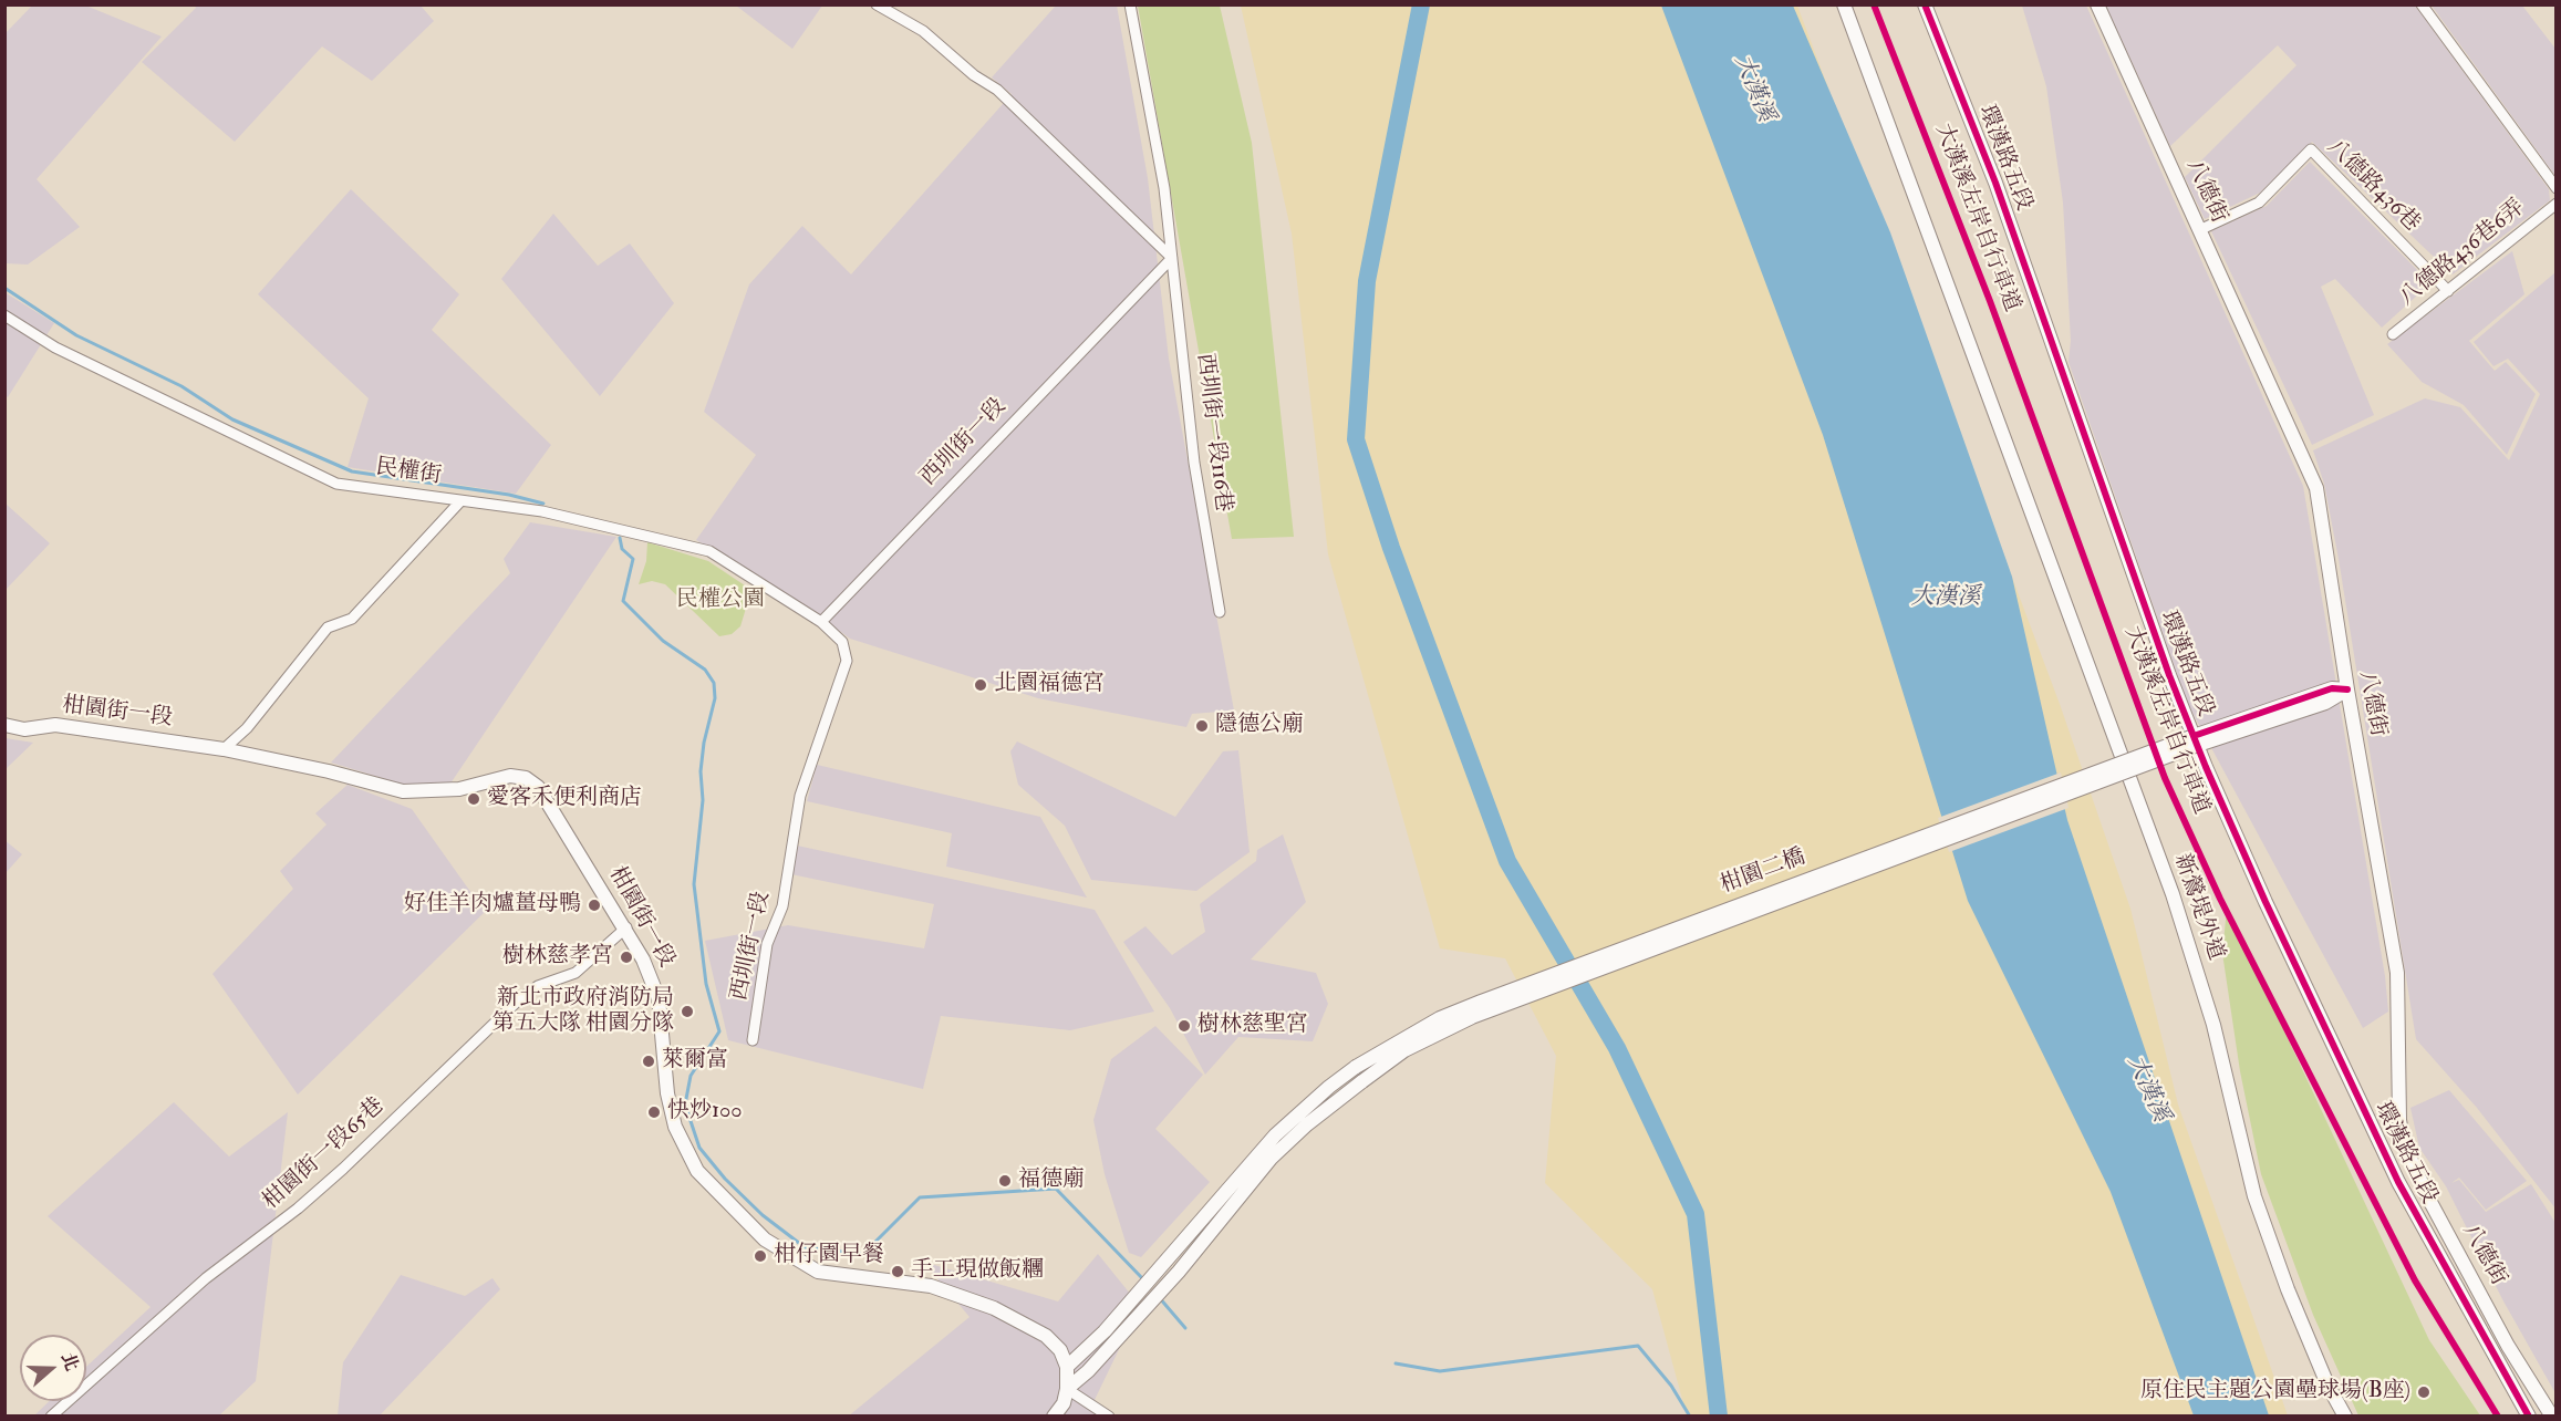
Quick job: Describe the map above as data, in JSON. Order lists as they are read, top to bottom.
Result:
{
  "streets": {
    "street": [
      "環漢路五段",
      "八德路436巷",
      "八德街",
      "八德路436巷6弄",
      "西圳街一段116巷",
      "西圳街一段",
      "民權街",
      "柑園街一段",
      "柑園二橋",
      "新鶯堤外道",
      "柑園街一段65巷"
    ],
    "cycle path": ["大漢溪左岸自行車道"]
  },
  "crossings": [
    ["環漢路五段", "柑園二橋"],
    ["八德路436巷", "八德街"],
    ["八德路436巷", "八德路436巷6弄"],
    ["西圳街一段116巷", "西圳街一段"],
    ["西圳街一段", "民權街"],
    ["柑園街一段", "柑園二橋"],
    ["柑園街一段", "柑園街一段65巷"]
  ],
  "water": ["大漢溪"],
  "parks": ["民權公園"],
  "places": [
    "北園福德宮",
    "隱德公廟",
    "愛客禾便利商店",
    "好佳羊肉爐薑母鴨",
    "樹林慈孝宮",
    "新北市政府消防局 第五大隊 柑園分隊",
    "樹林慈聖宮",
    "萊爾富",
    "快炒100",
    "福德廟",
    "柑仔園早餐",
    "手工現做飯糰",
    "原住民主題公園壘球場(B座)"
  ],
  "north": "right"
}
